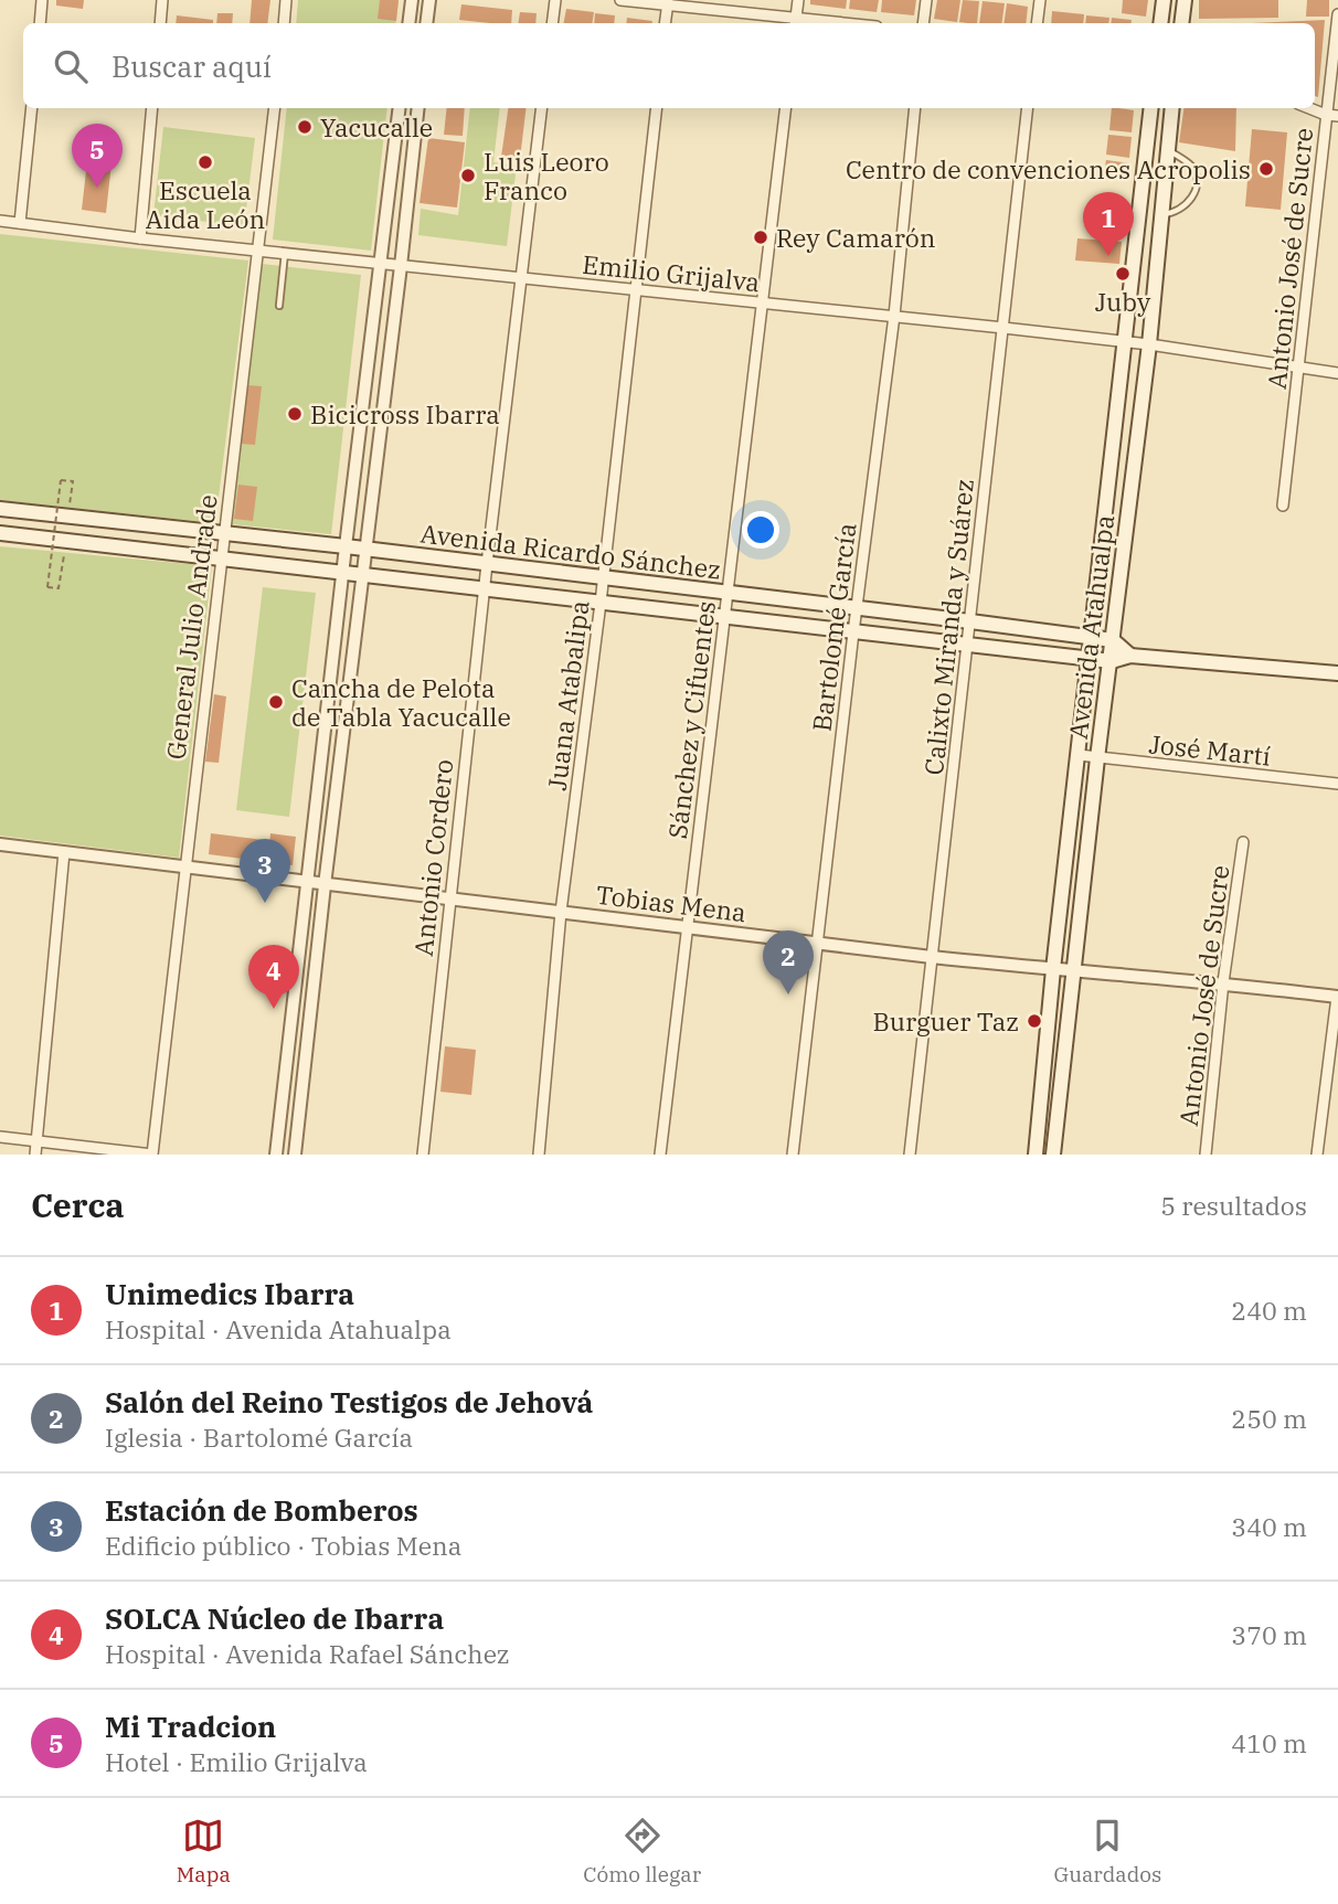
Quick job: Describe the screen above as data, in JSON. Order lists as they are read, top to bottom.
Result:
{
  "streets": {
    "main road": ["Avenida Ricardo Sánchez", "Avenida Atahualpa"],
    "street": [
      "Antonio José de Sucre",
      "Emilio Grijalva",
      "General Julio Andrade",
      "Bartolomé García",
      "Calixto Miranda y Suárez",
      "Juana Atabalipa",
      "Sánchez y Cifuentes",
      "José Martí",
      "Antonio Cordero",
      "Tobias Mena"
    ]
  },
  "crossings": [
    ["Antonio José de Sucre", "Emilio Grijalva"],
    ["Antonio José de Sucre", "Tobias Mena"],
    ["Emilio Grijalva", "General Julio Andrade"],
    ["Emilio Grijalva", "Bartolomé García"],
    ["Emilio Grijalva", "Calixto Miranda y Suárez"],
    ["Emilio Grijalva", "Avenida Atahualpa"],
    ["Emilio Grijalva", "Juana Atabalipa"],
    ["Emilio Grijalva", "Sánchez y Cifuentes"],
    ["Emilio Grijalva", "Antonio Cordero"],
    ["Avenida Ricardo Sánchez", "General Julio Andrade"],
    ["Avenida Ricardo Sánchez", "Bartolomé García"],
    ["Avenida Ricardo Sánchez", "Calixto Miranda y Suárez"],
    ["Avenida Ricardo Sánchez", "Avenida Atahualpa"],
    ["Avenida Ricardo Sánchez", "Juana Atabalipa"],
    ["Avenida Ricardo Sánchez", "Sánchez y Cifuentes"],
    ["Avenida Ricardo Sánchez", "Antonio Cordero"],
    ["General Julio Andrade", "Tobias Mena"],
    ["Bartolomé García", "Tobias Mena"],
    ["Calixto Miranda y Suárez", "Tobias Mena"],
    ["Avenida Atahualpa", "José Martí"],
    ["Avenida Atahualpa", "Tobias Mena"],
    ["Juana Atabalipa", "Tobias Mena"],
    ["Sánchez y Cifuentes", "Tobias Mena"],
    ["Antonio Cordero", "Tobias Mena"]
  ],
  "places": [
    "Yacucalle",
    "Escuela Aida León",
    "Centro de convenciones Acropolis",
    "Luis Leoro Franco",
    "Rey Camarón",
    "Juby",
    "Bicicross Ibarra",
    "Cancha de Pelota de Tabla Yacucalle",
    "Burguer Taz"
  ],
  "page": {
    "search": "Buscar aquí",
    "pins": [
      "5",
      "1",
      "3",
      "2",
      "4"
    ],
    "heading": ["Cerca", "5 resultados"],
    "list": [
      {
        "mark": "1",
        "name": "Unimedics Ibarra",
        "note": "Hospital · Avenida Atahualpa",
        "value": "240 m"
      },
      {
        "mark": "2",
        "name": "Salón del Reino Testigos de Jehová",
        "note": "Iglesia · Bartolomé García",
        "value": "250 m"
      },
      {
        "mark": "3",
        "name": "Estación de Bomberos",
        "note": "Edificio público · Tobias Mena",
        "value": "340 m"
      },
      {
        "mark": "4",
        "name": "SOLCA Núcleo de Ibarra",
        "note": "Hospital · Avenida Rafael Sánchez",
        "value": "370 m"
      },
      {
        "mark": "5",
        "name": "Mi Tradcion",
        "note": "Hotel · Emilio Grijalva",
        "value": "410 m"
      }
    ],
    "nav": ["Mapa", "Cómo llegar", "Guardados"]
  }
}
